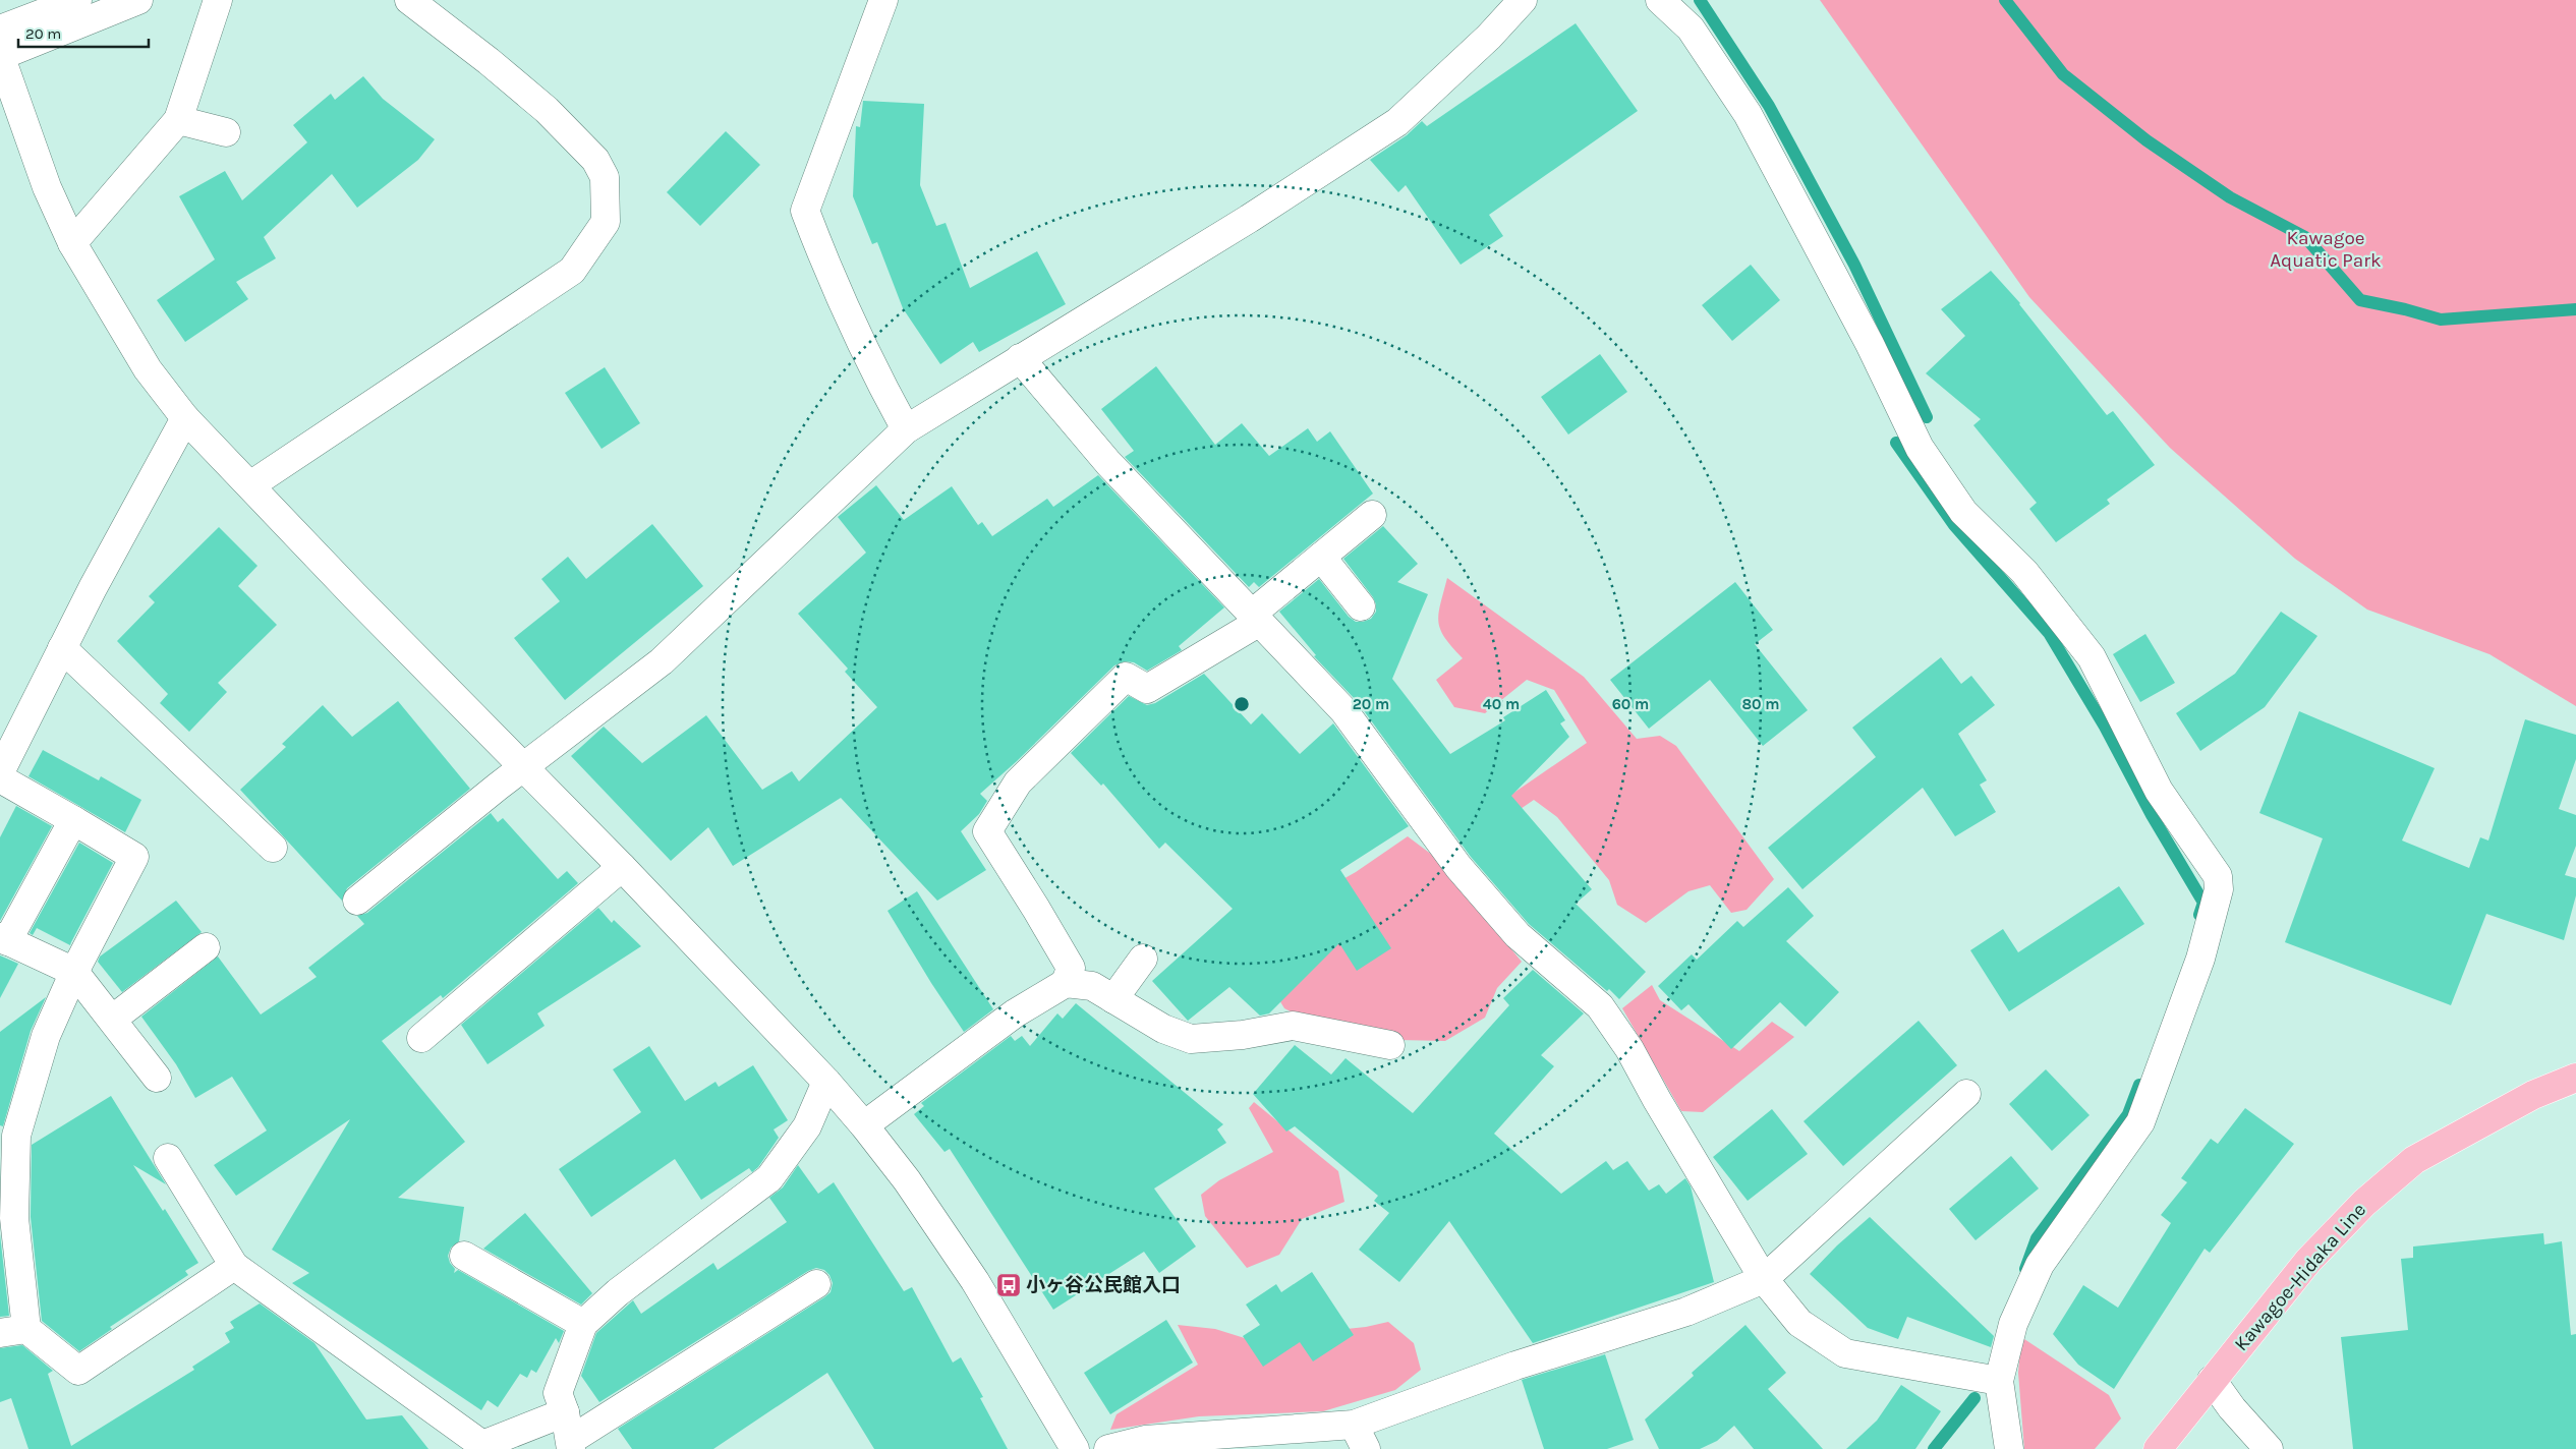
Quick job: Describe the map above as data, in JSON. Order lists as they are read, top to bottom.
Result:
{
  "streets": {
    "main road": ["Kawagoe-Hidaka Line"]
  },
  "parks": ["Kawagoe Aquatic Park"],
  "places": {
    "bus stop": ["小ヶ谷公民館入口"]
  },
  "scale_bar": "20 m",
  "rings": [
    "20 m",
    "40 m",
    "60 m",
    "80 m"
  ]
}
